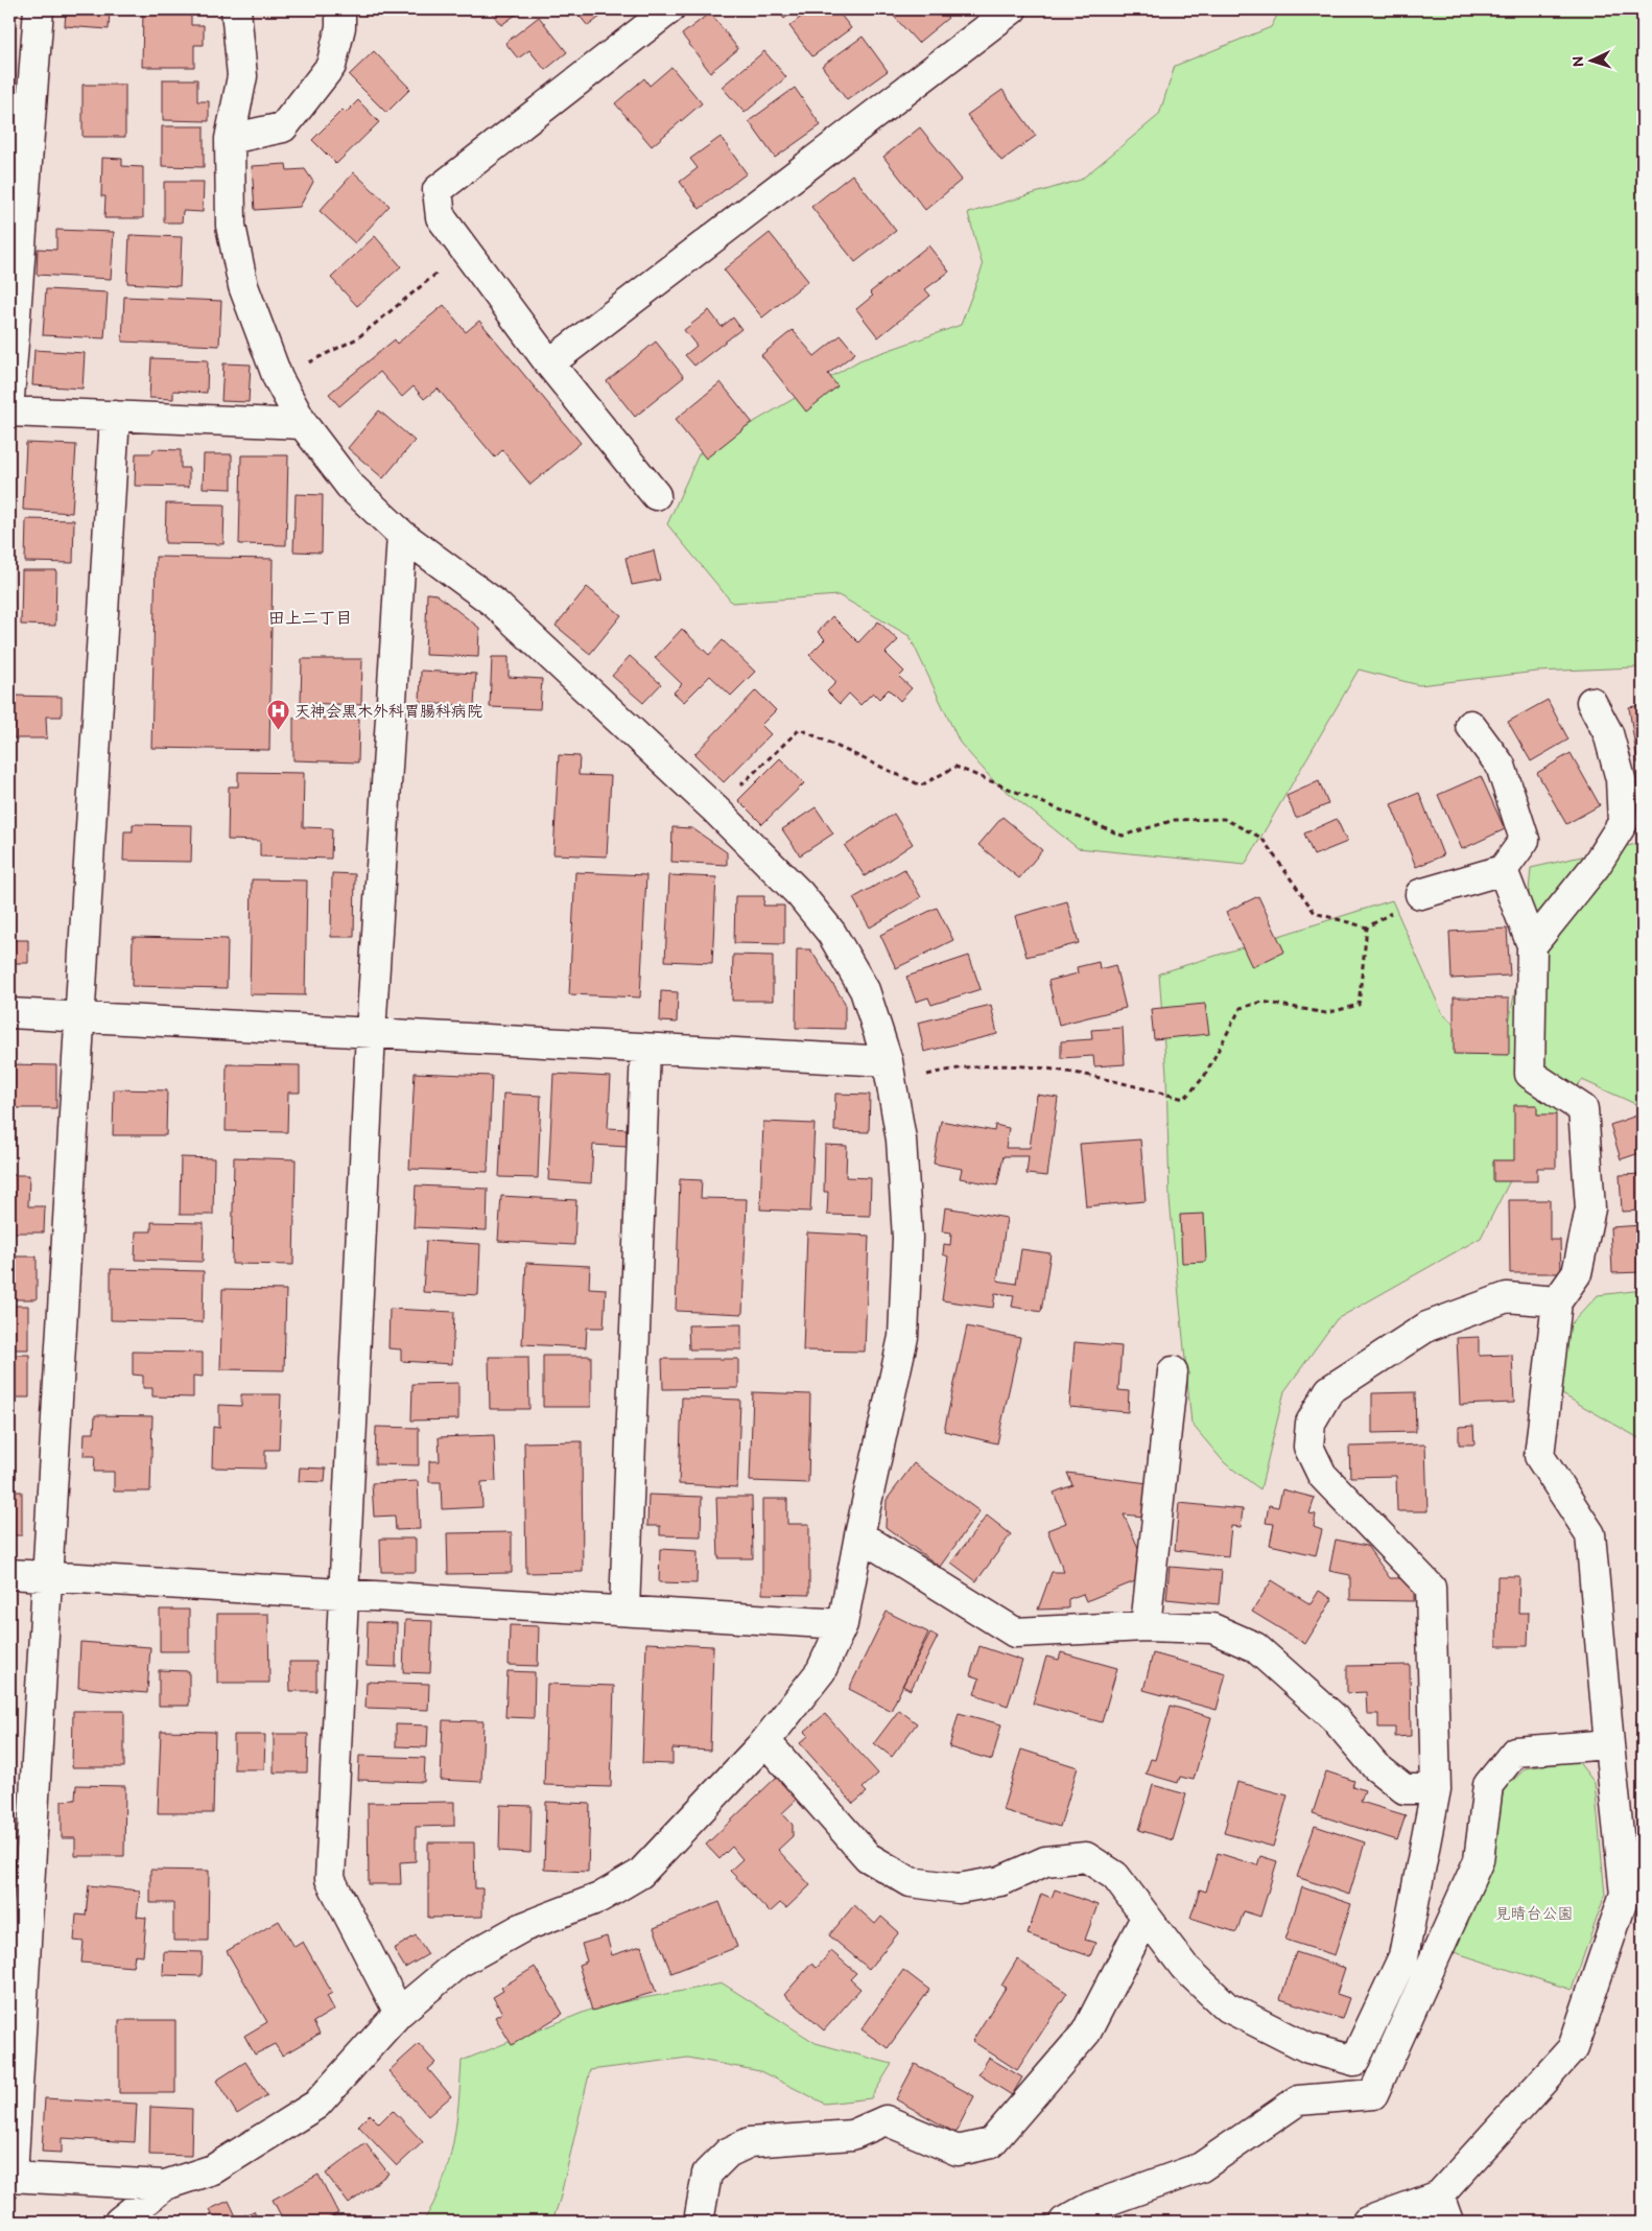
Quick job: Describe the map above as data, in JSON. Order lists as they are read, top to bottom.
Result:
{
  "districts": ["田上二丁目"],
  "parks": ["見晴台公園"],
  "places": {
    "hospital": ["天神会黒木外科胃腸科病院"]
  },
  "north": "left"
}
